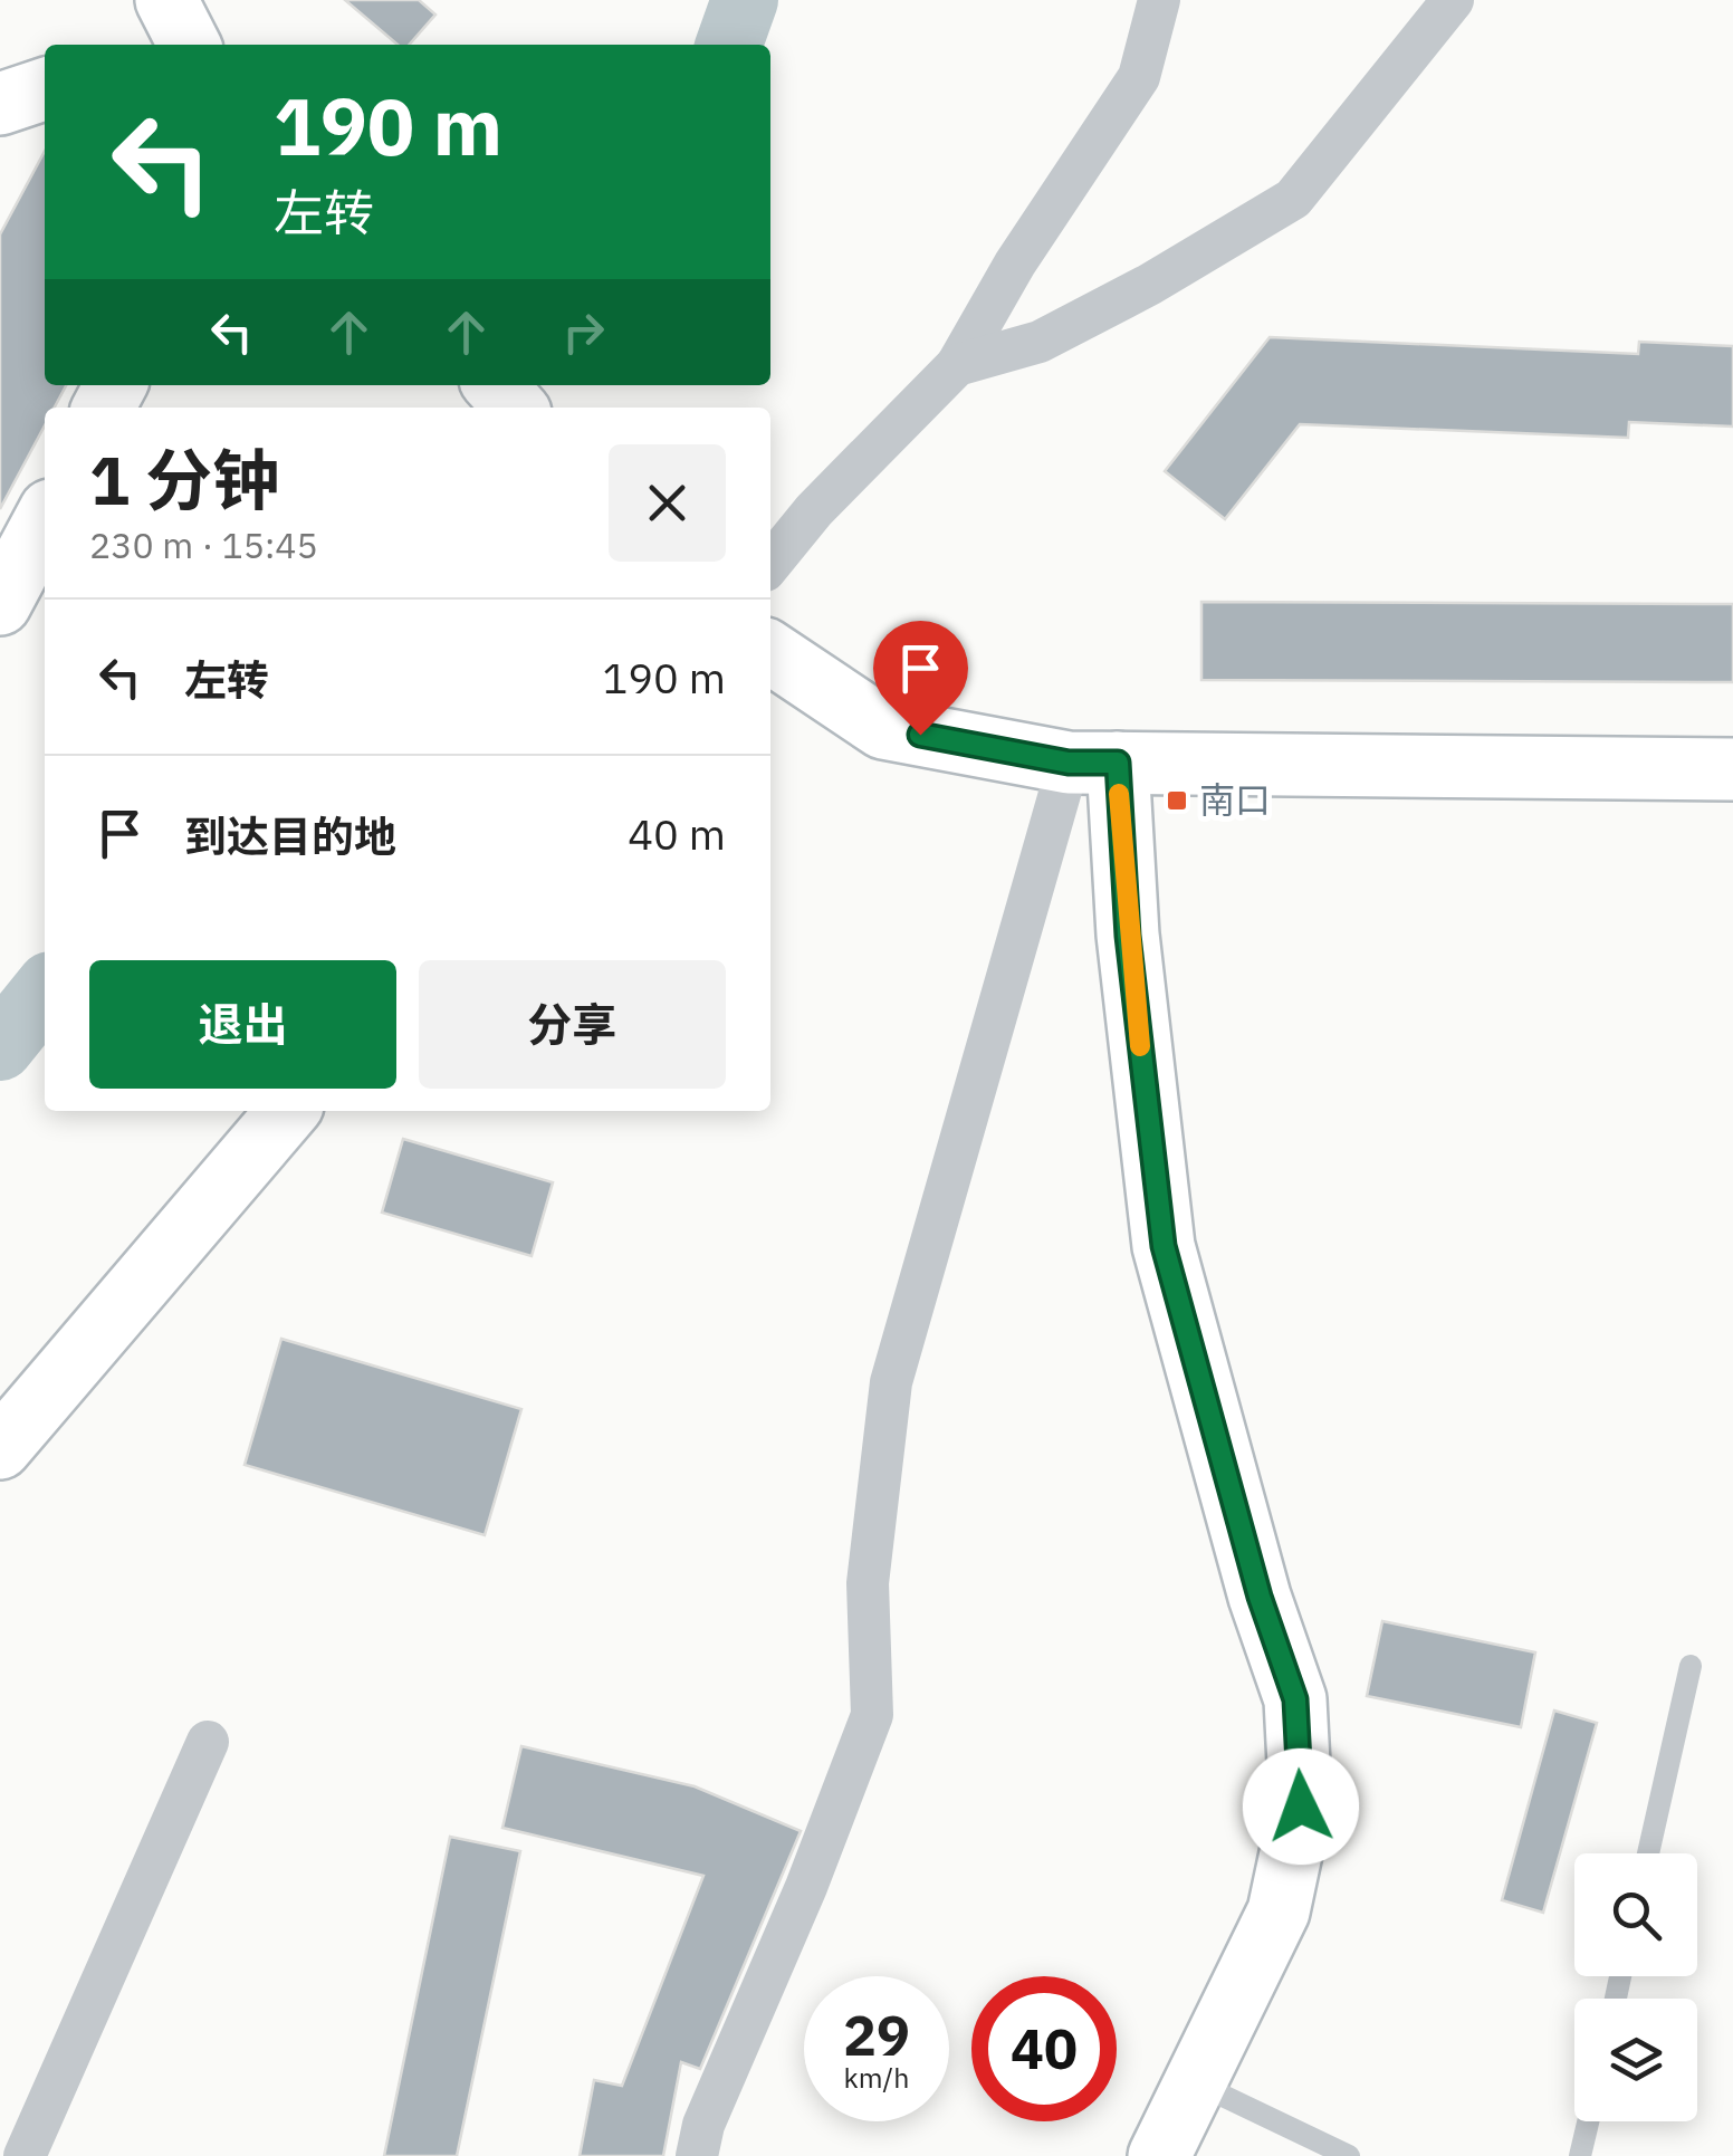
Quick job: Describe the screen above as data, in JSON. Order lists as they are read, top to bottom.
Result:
{
  "places": {
    "transit": ["南口"]
  },
  "page": {
    "turn": ["190 m", "左转"],
    "heading": ["1 分钟", "230 m · 15:45"],
    "list": [
      {
        "name": "左转",
        "value": "190 m"
      },
      {
        "name": "到达目的地",
        "value": "40 m"
      }
    ],
    "buttons": ["退出", "分享"],
    "speed": "29 km/h",
    "limit": "40"
  }
}
